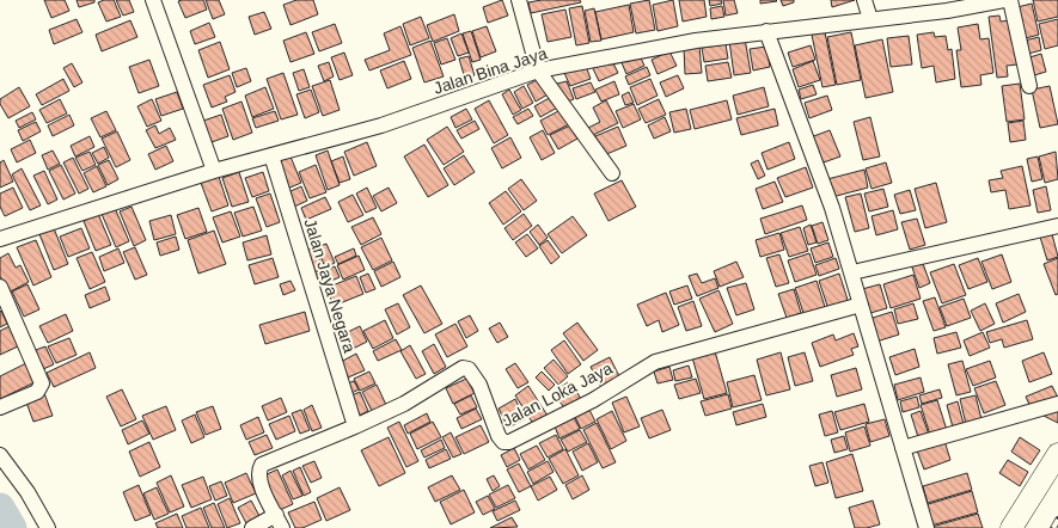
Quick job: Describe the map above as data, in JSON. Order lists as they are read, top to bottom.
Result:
{
  "streets": {
    "street": ["Jalan Bina Jaya", "Jalan Jaya Negara", "Jalan Loka Jaya"]
  },
  "crossings": [
    ["Jalan Bina Jaya", "Jalan Jaya Negara"],
    ["Jalan Jaya Negara", "Jalan Loka Jaya"]
  ]
}
